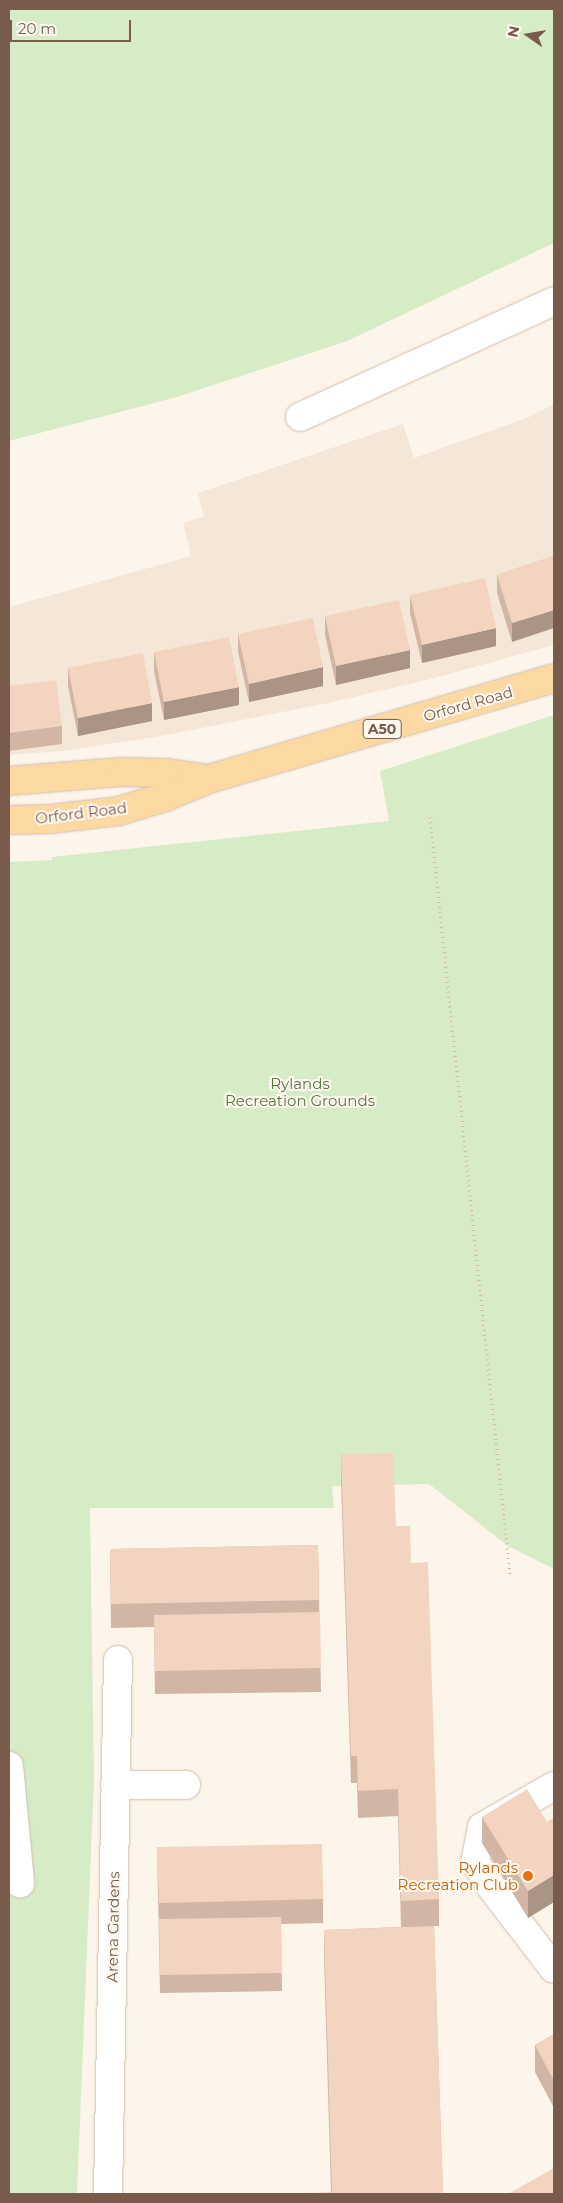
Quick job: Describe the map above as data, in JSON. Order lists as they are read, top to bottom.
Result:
{
  "streets": {
    "main road": ["Orford Road", "A50"],
    "street": ["Arena Gardens"]
  },
  "parks": ["Rylands Recreation Grounds"],
  "places": ["Rylands Recreation Club"],
  "scale_bar": "20 m",
  "north": "left"
}
